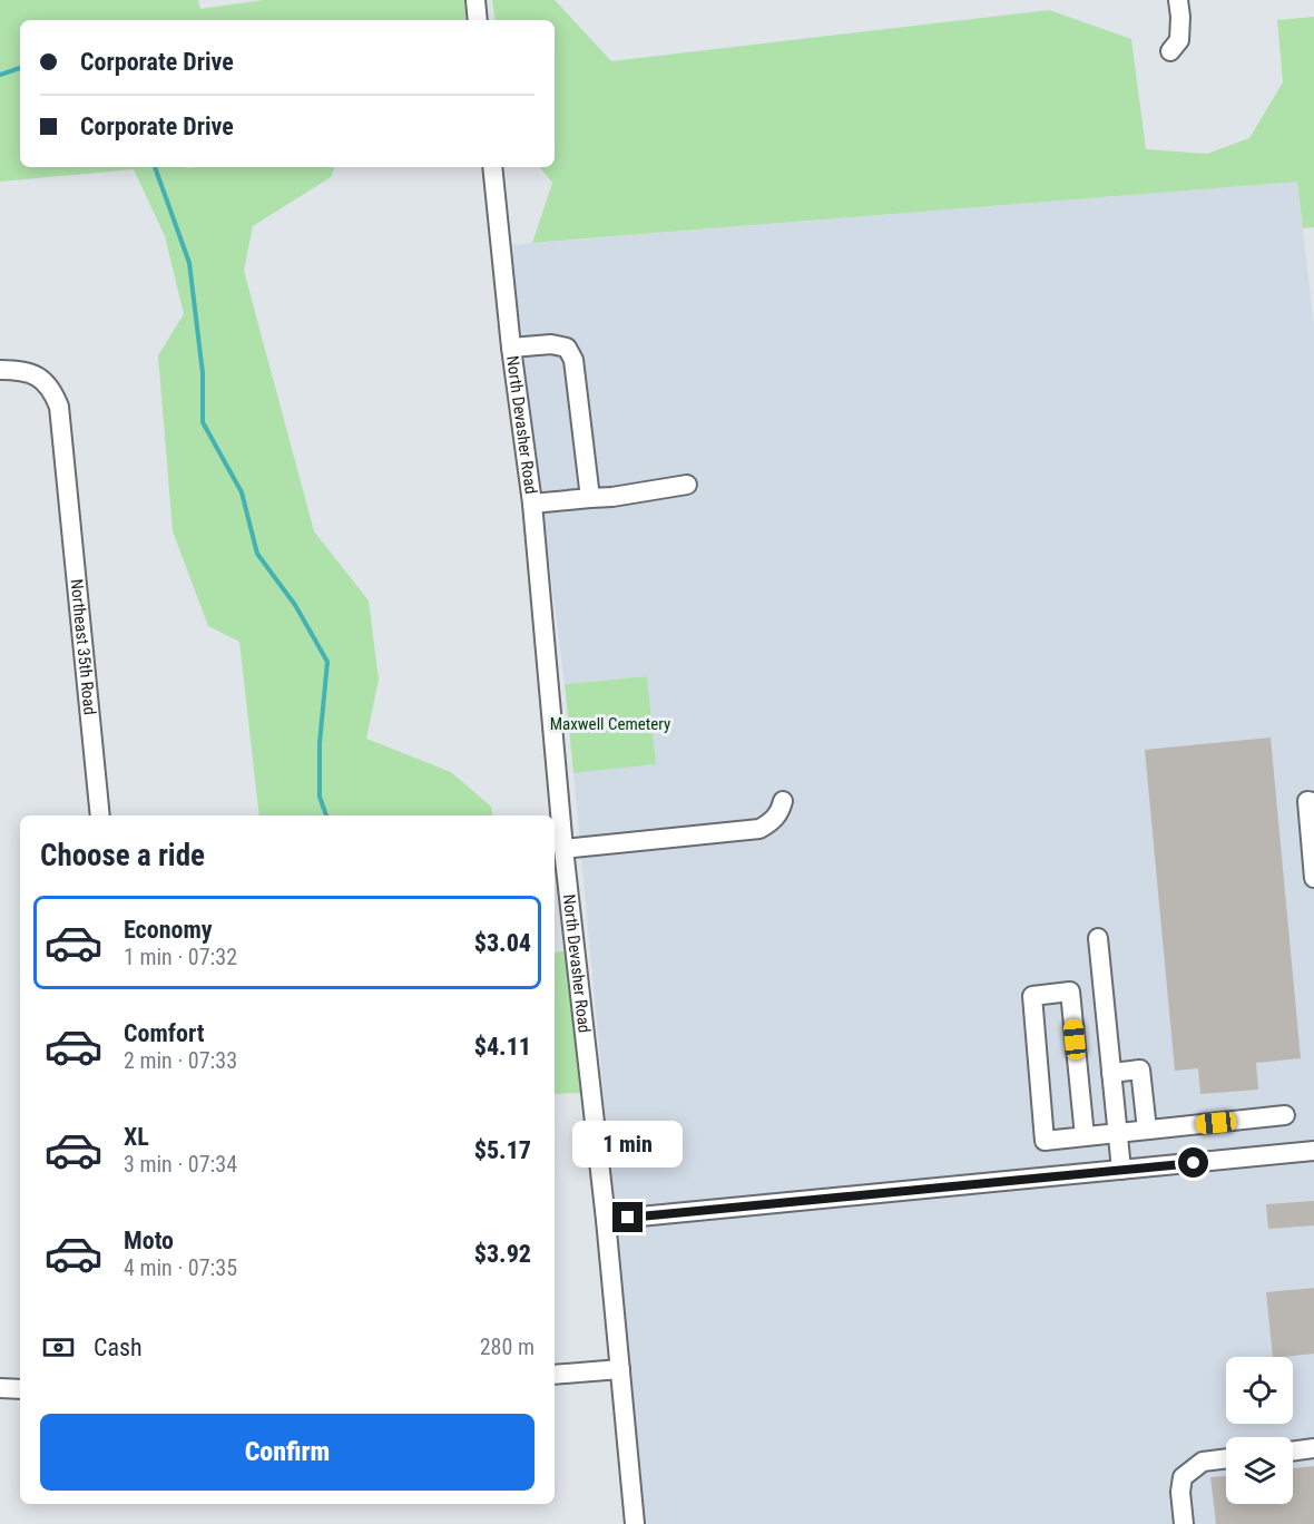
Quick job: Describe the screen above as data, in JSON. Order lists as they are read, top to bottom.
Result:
{
  "streets": {
    "street": ["North Devasher Road", "Northeast 35th Road"]
  },
  "parks": ["Maxwell Cemetery"],
  "page": {
    "banner": ["Corporate Drive", "Corporate Drive"],
    "heading": "Choose a ride",
    "list": [
      {
        "name": "Economy",
        "note": "1 min · 07:32",
        "value": "$3.04"
      },
      {
        "name": "Comfort",
        "note": "2 min · 07:33",
        "value": "$4.11"
      },
      {
        "name": "XL",
        "note": "3 min · 07:34",
        "value": "$5.17"
      },
      {
        "name": "Moto",
        "note": "4 min · 07:35",
        "value": "$3.92"
      }
    ],
    "bubble": "1 min",
    "pay": ["Cash", "280 m"],
    "buttons": "Confirm"
  }
}
